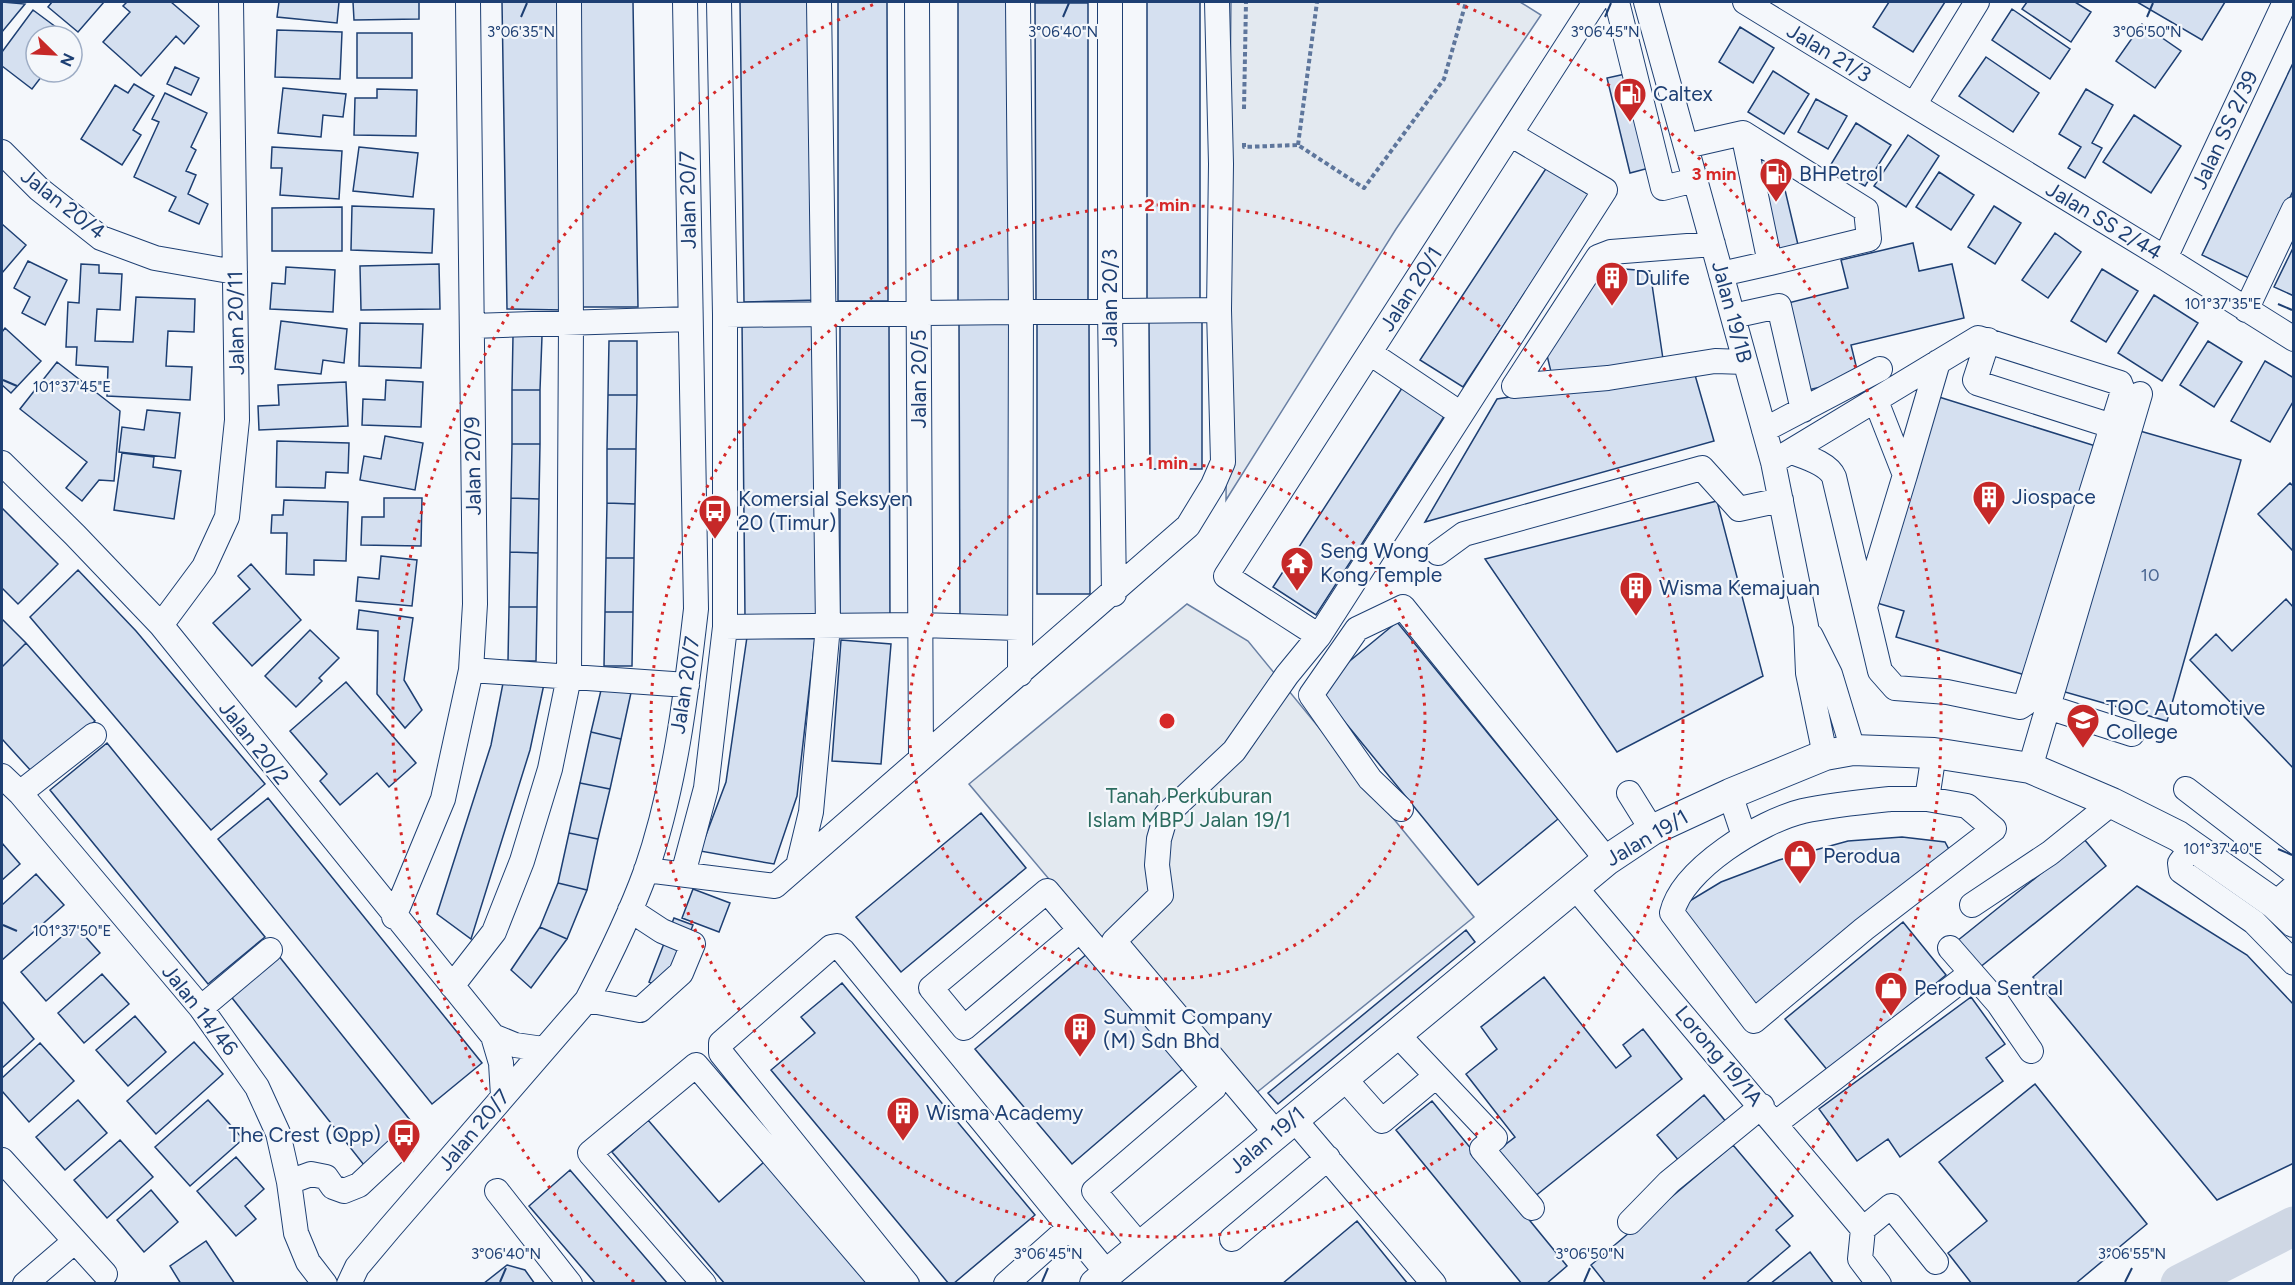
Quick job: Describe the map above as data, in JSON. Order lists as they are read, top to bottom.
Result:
{
  "streets": {
    "main road": ["Jalan 19/1"],
    "street": [
      "Jalan 21/3",
      "Jalan SS 2/39",
      "Jalan 20/7",
      "Jalan 20/4",
      "Jalan SS 2/44",
      "Jalan 20/1",
      "Jalan 20/3",
      "Jalan 19/1B",
      "Jalan 20/11",
      "Jalan 20/5",
      "Jalan 20/9",
      "Jalan 20/2",
      "Jalan 14/46",
      "Lorong 19/1A"
    ]
  },
  "crossings": [
    ["Jalan 21/3", "Jalan SS 2/44"],
    ["Jalan SS 2/39", "Jalan SS 2/44"],
    ["Jalan 20/7", "Jalan 20/2"],
    ["Jalan 20/7", "Jalan 14/46"],
    ["Jalan 20/4", "Jalan 20/11"],
    ["Jalan 19/1B", "Jalan 19/1"],
    ["Jalan 20/11", "Jalan 20/2"],
    ["Jalan 20/9", "Jalan 20/2"],
    ["Jalan 19/1", "Lorong 19/1A"]
  ],
  "parks": ["Tanah Perkuburan Islam MBPJ Jalan 19/1"],
  "places": {
    "fuel station": ["Caltex", "BHPetrol"],
    "building": [
      "Dulife",
      "Jiospace",
      "Wisma Kemajuan",
      "Summit Company (M) Sdn Bhd",
      "Wisma Academy"
    ],
    "bus stop": ["Komersial Seksyen 20 (Timur)", "The Crest (Opp)"],
    "temple": ["Seng Wong Kong Temple"],
    "school or university": ["TOC Automotive College"],
    "shop": ["Perodua", "Perodua Sentral"]
  },
  "house_numbers": ["10"],
  "north": "bottom right",
  "coordinates": [
    "3°06'35\"N",
    "3°06'40\"N",
    "3°06'45\"N",
    "3°06'50\"N",
    "101°37'35\"E",
    "101°37'45\"E",
    "101°37'40\"E",
    "101°37'50\"E",
    "3°06'55\"N"
  ],
  "rings": ["3 min", "2 min", "1 min"]
}
